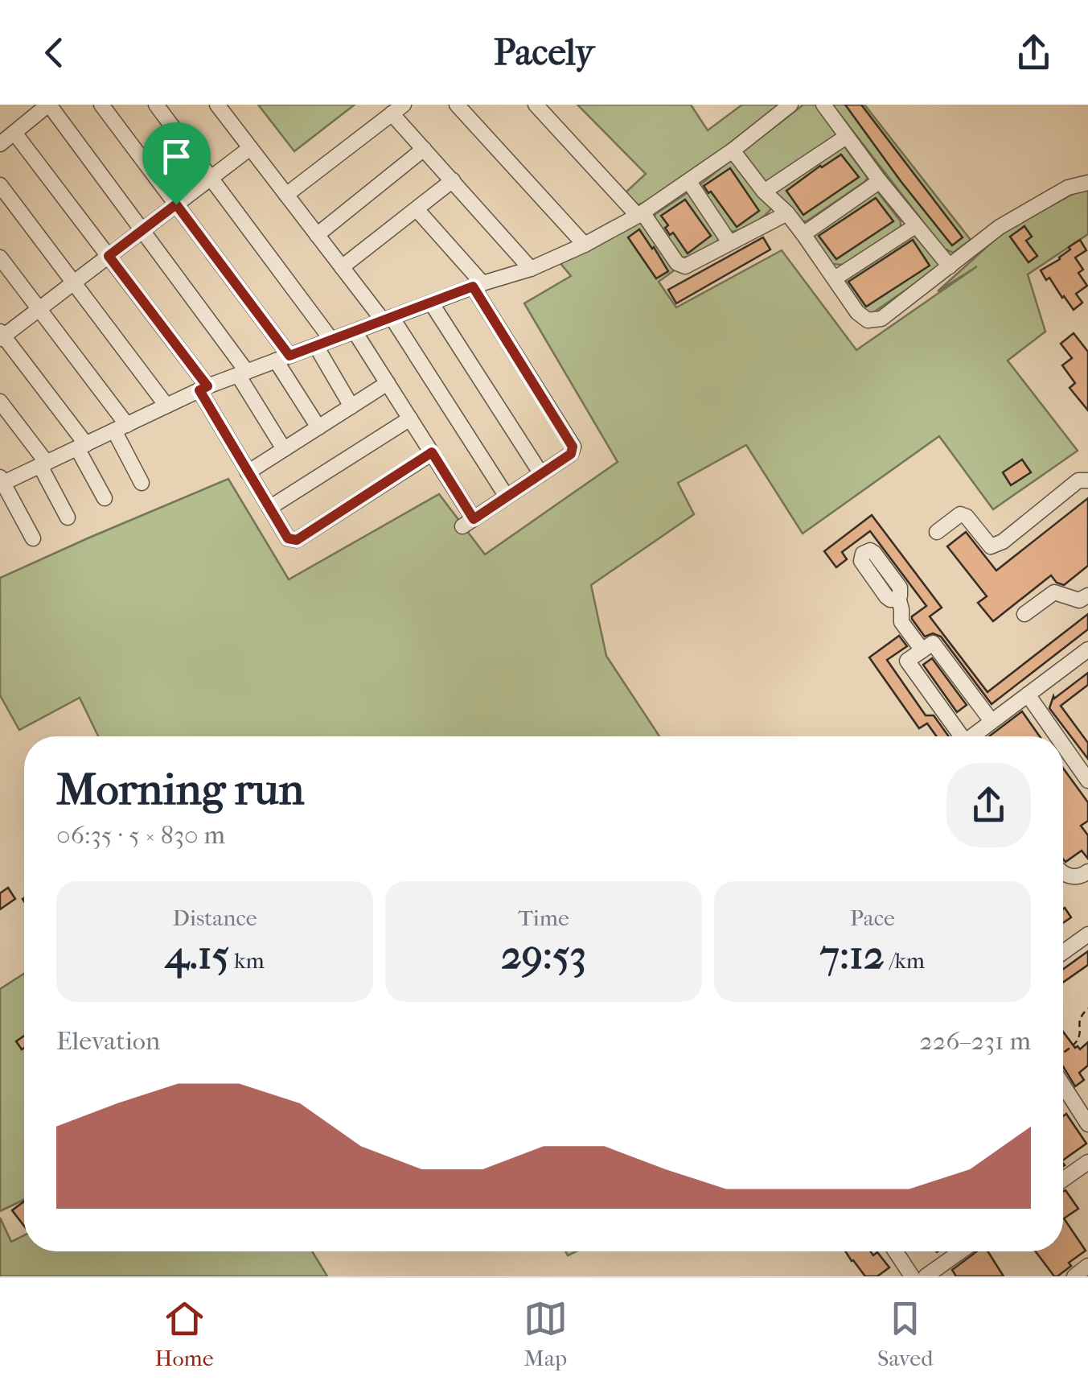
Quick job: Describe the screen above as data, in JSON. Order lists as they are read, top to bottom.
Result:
{
  "page": {
    "header": "Pacely",
    "heading": ["Morning run", "06:35 · 5 × 830 m"],
    "stats": [
      ["Distance", "4.15 km"],
      ["Time", "29:53"],
      ["Pace", "7:12 /km"]
    ],
    "chart": ["Elevation", "226–231 m"],
    "tabs": ["Home", "Map", "Saved"]
  }
}
